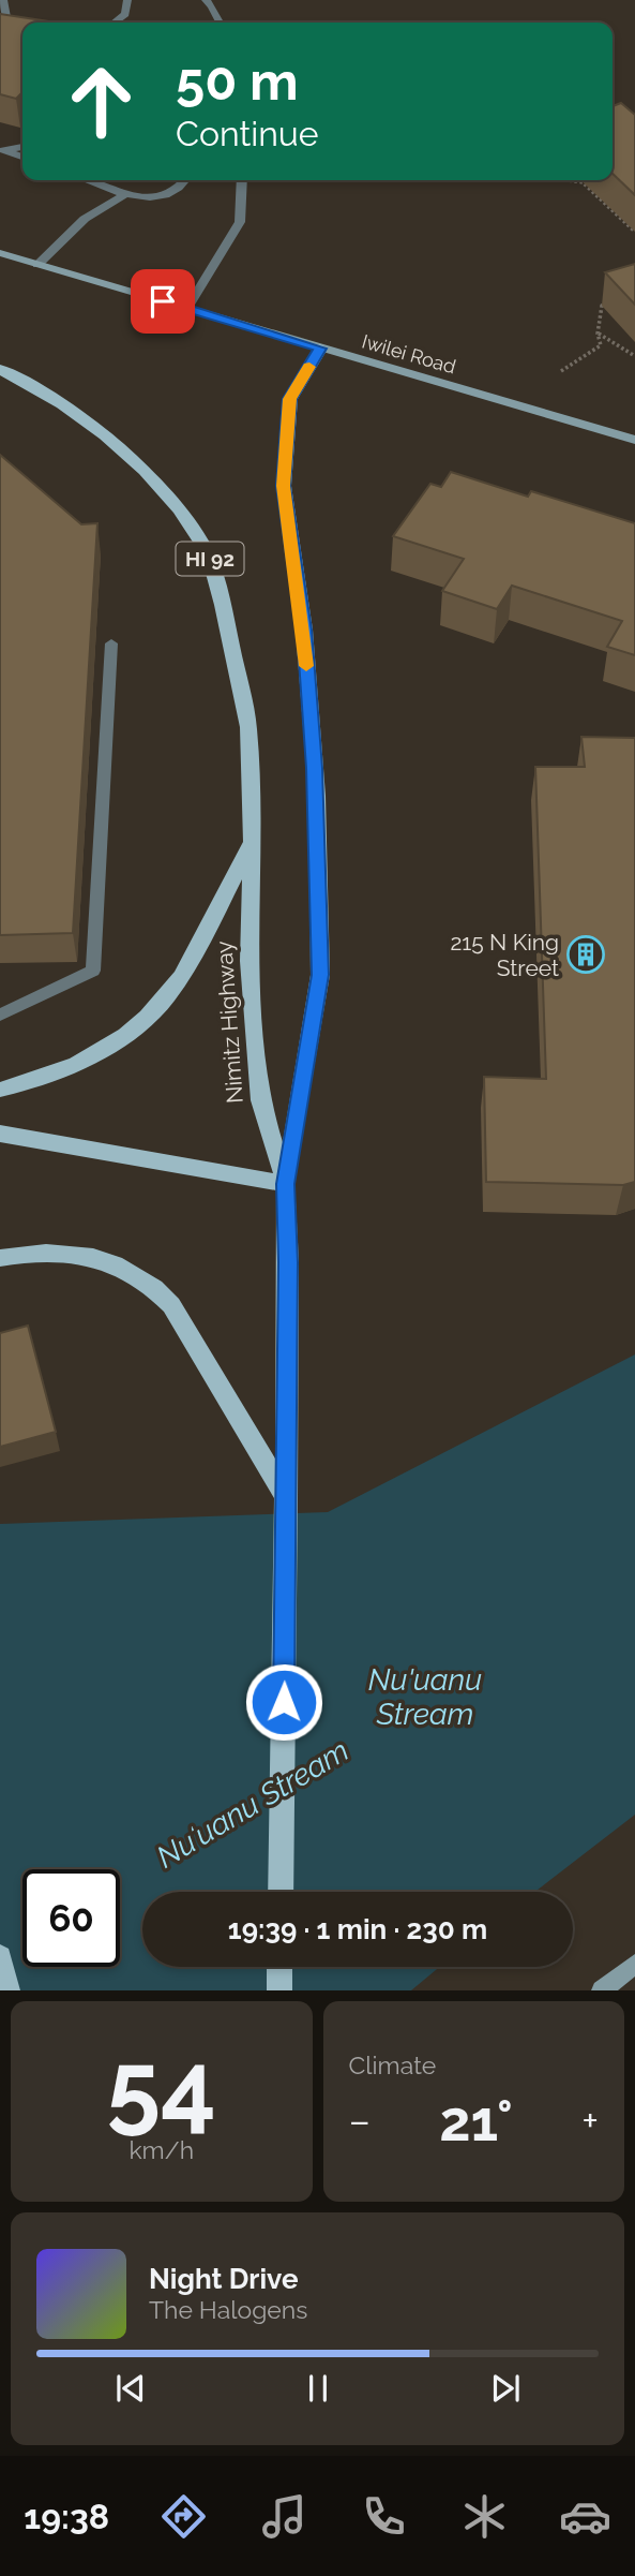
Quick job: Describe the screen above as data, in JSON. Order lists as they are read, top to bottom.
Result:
{
  "streets": {
    "main road": ["HI 92", "Nimitz Highway"],
    "street": ["Iwilei Road"]
  },
  "water": ["Nu'uanu Stream", "Nuʻuanu Stream"],
  "places": {
    "building": ["215 N King Street"]
  },
  "page": {
    "turn": ["50 m", "Continue"],
    "limit": "60",
    "trip": "19:39 · 1 min · 230 m",
    "tile": [
      ["54", "km/h"],
      "Climate"
    ],
    "heat": ["−", "21°", "+"],
    "song": ["Night Drive", "The Halogens"],
    "tabs": "19:38"
  }
}
